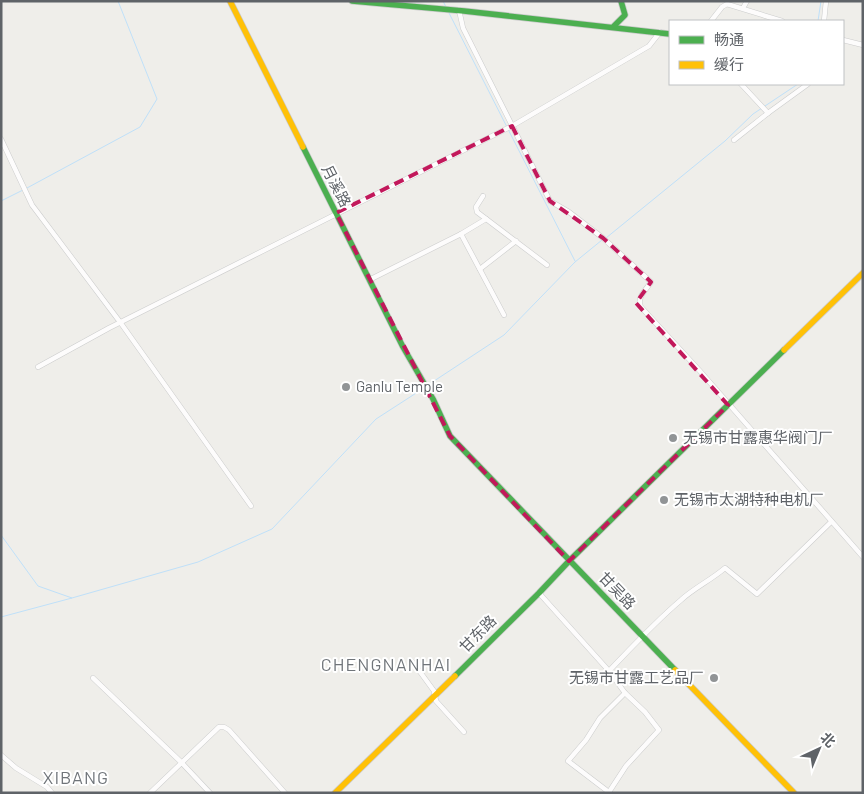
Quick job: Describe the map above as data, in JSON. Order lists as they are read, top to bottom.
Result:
{
  "streets": {
    "street": ["月溪路", "甘吴路", "甘东路"]
  },
  "crossings": [
    ["月溪路", "甘吴路"],
    ["甘吴路", "甘东路"]
  ],
  "districts": ["CHENGNANHAI", "XIBANG"],
  "places": [
    "Ganlu Temple",
    "无锡市甘露惠华阀门厂",
    "无锡市太湖特种电机厂",
    "无锡市甘露工艺品厂"
  ],
  "legend": ["畅通", "缓行"],
  "north": "top right"
}
